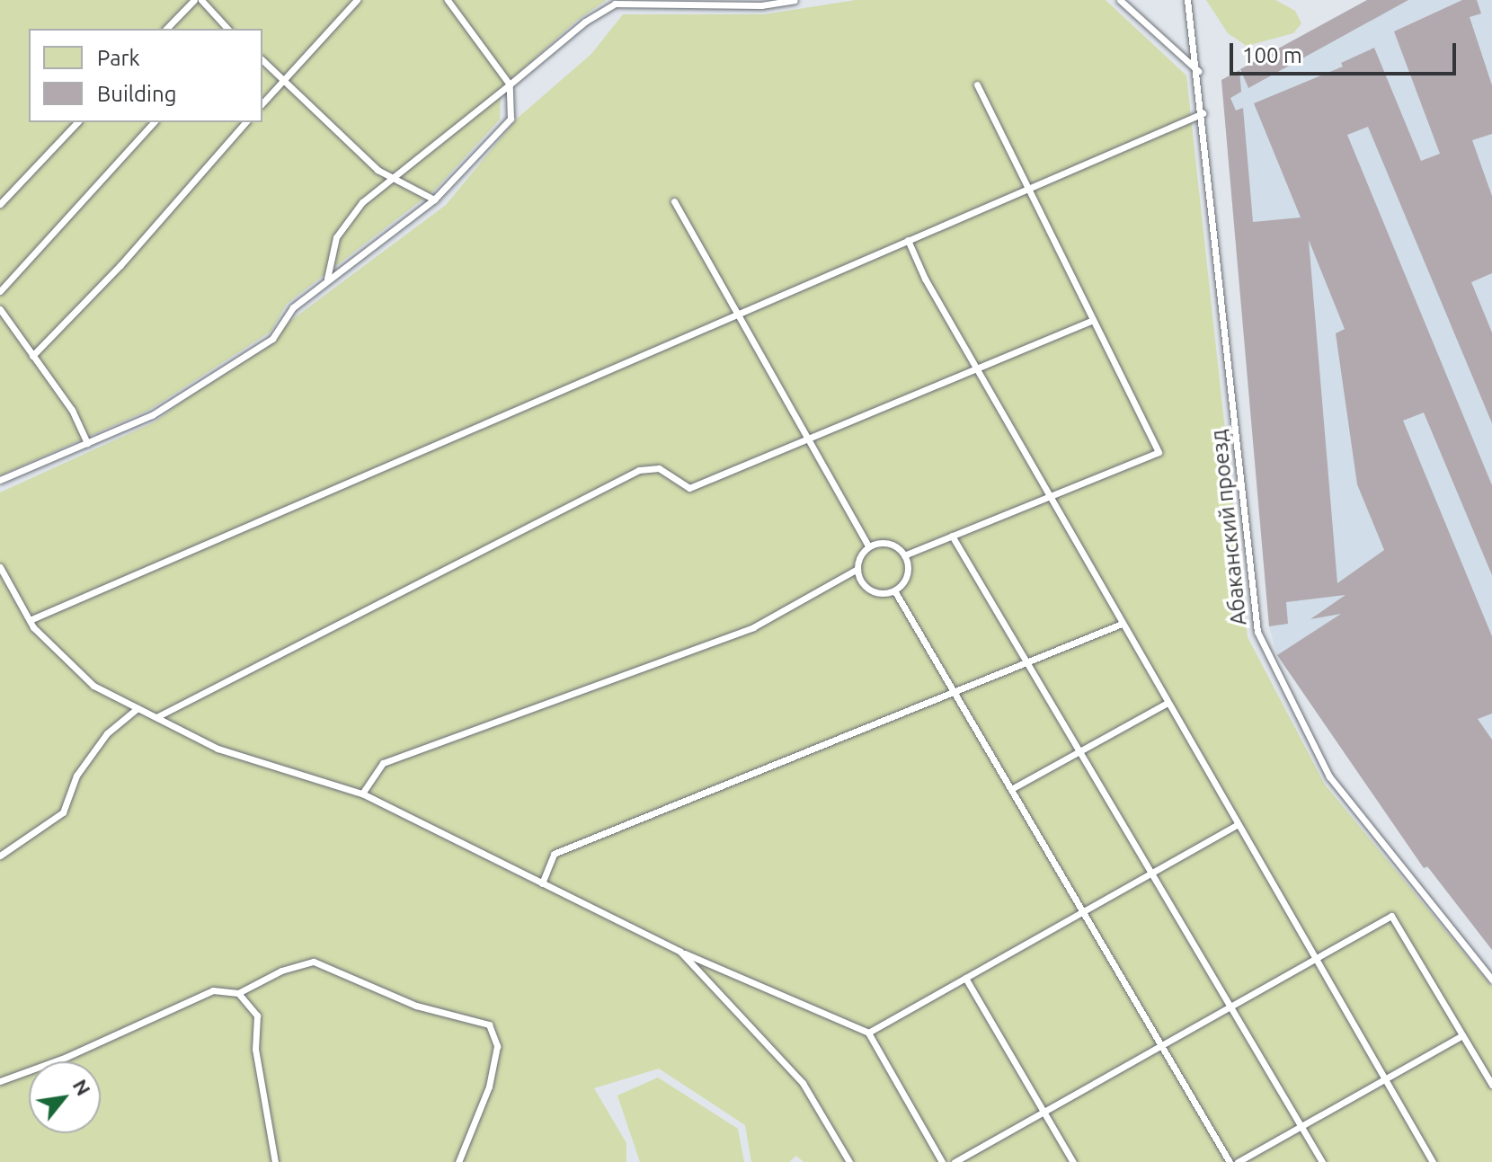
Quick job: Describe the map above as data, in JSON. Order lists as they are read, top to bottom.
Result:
{
  "streets": {
    "lane": ["Абаканский проезд"]
  },
  "legend": ["Park", "Building"],
  "scale_bar": "100 m",
  "north": "top right"
}
